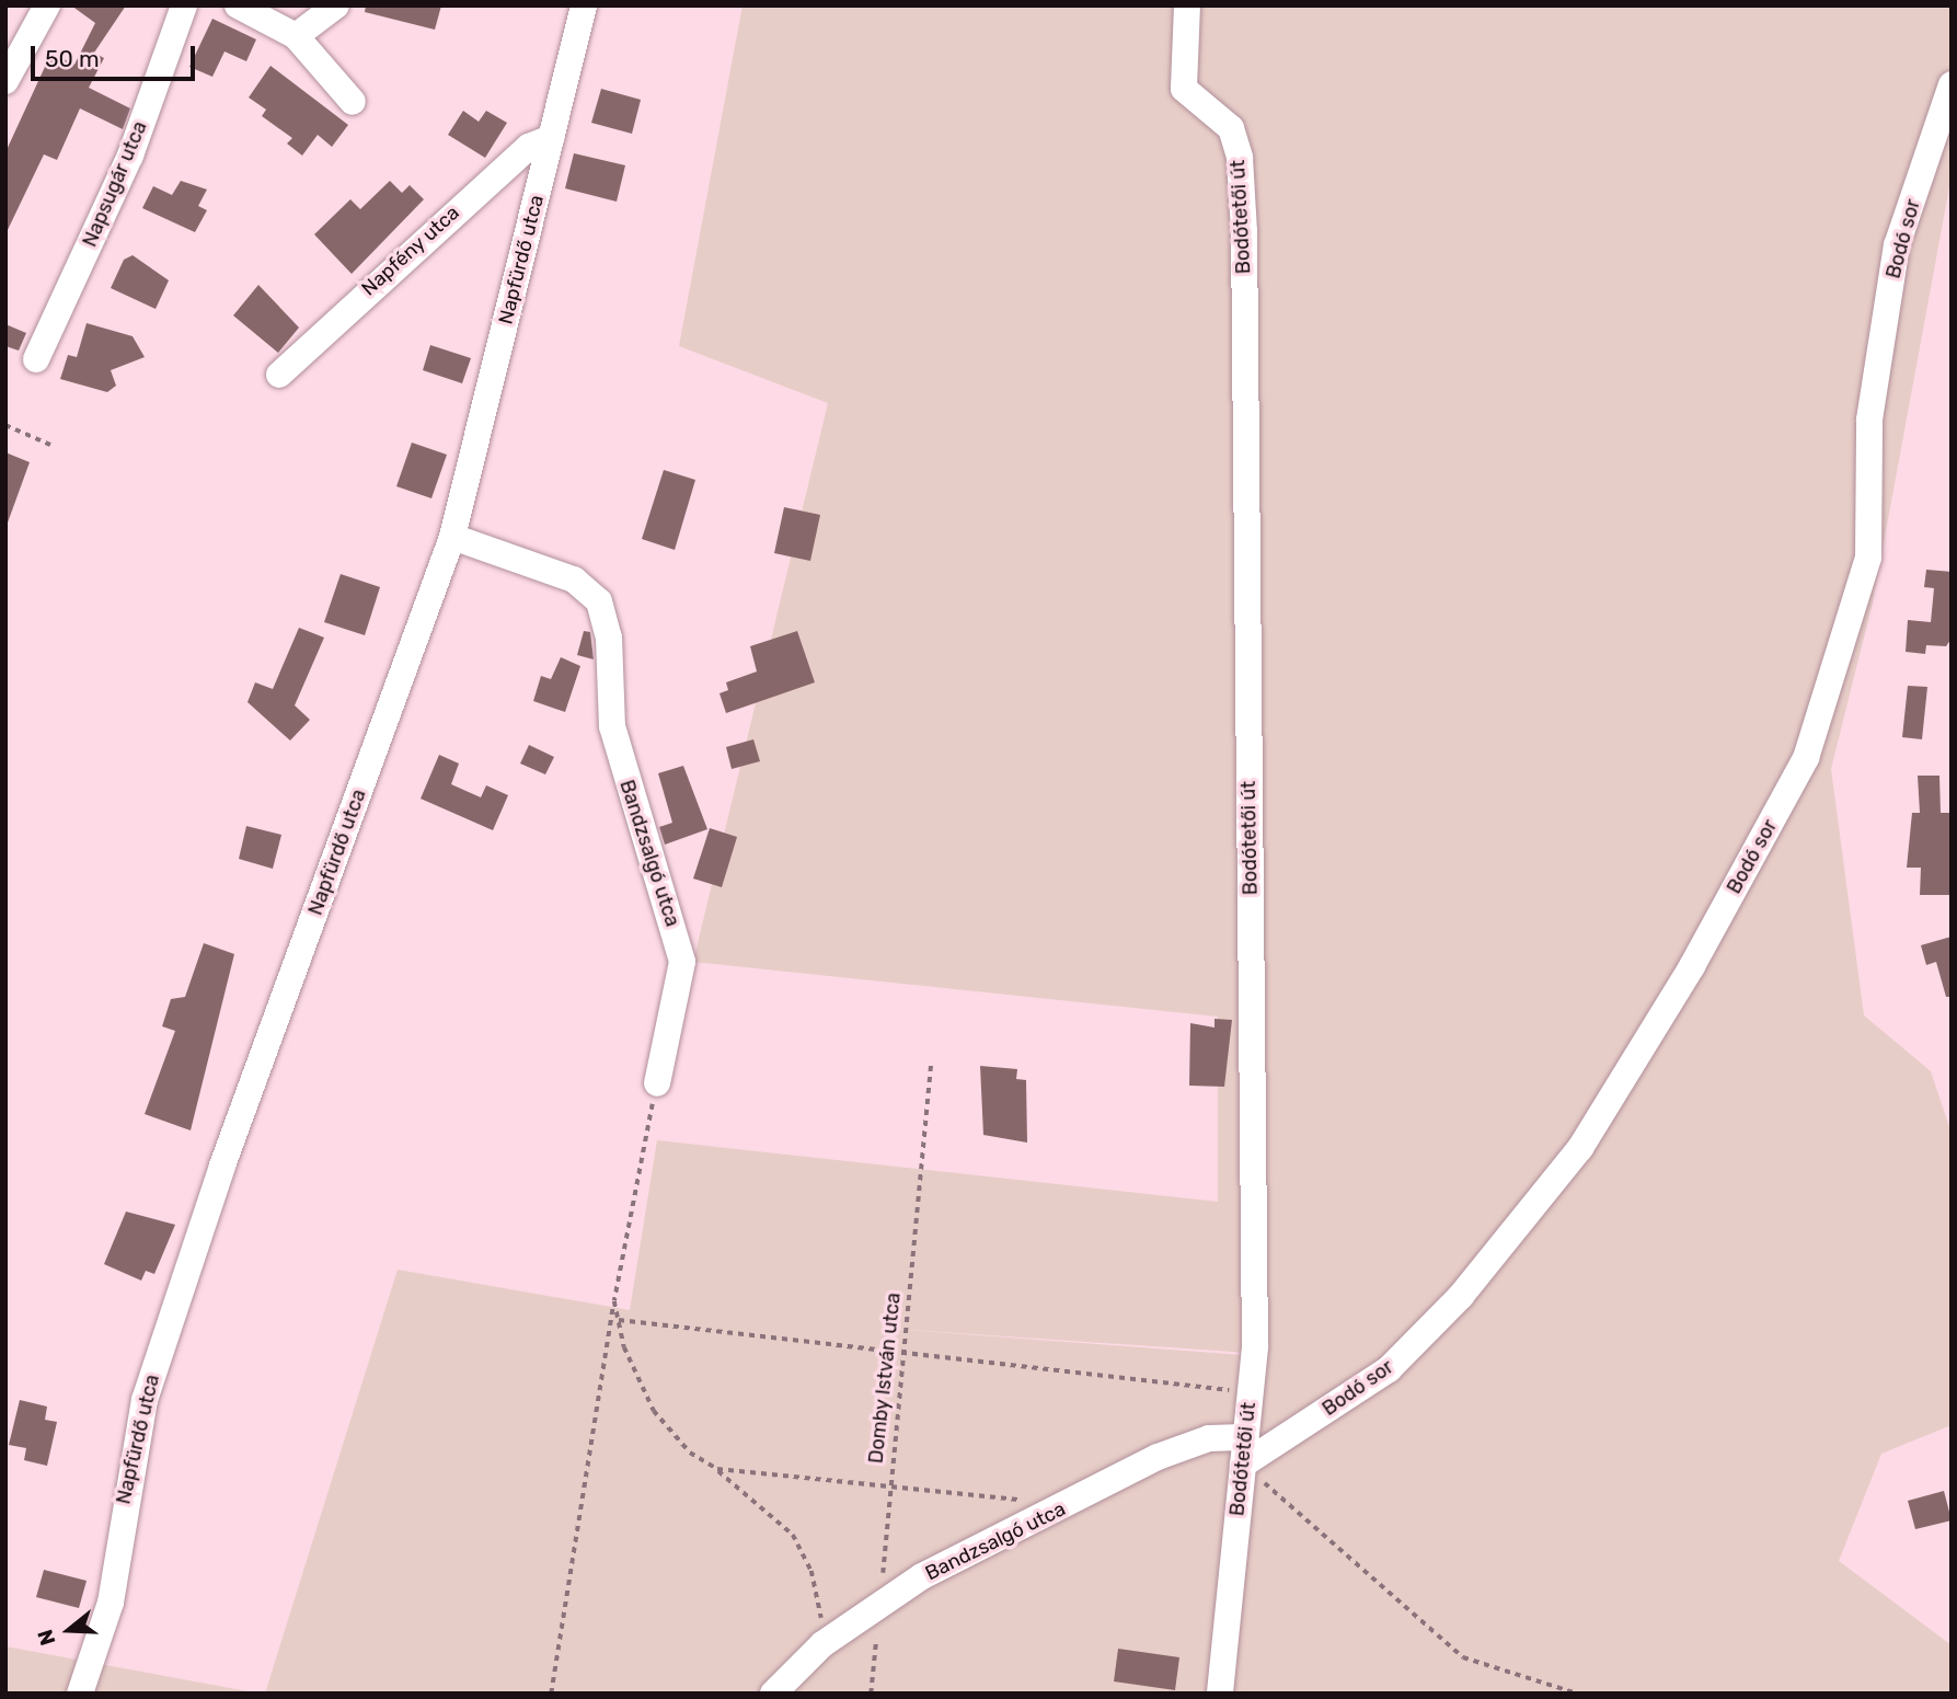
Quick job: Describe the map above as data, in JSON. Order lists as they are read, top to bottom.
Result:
{
  "streets": {
    "street": [
      "Napsugár utca",
      "Bodótetői út",
      "Bodó sor",
      "Napfény utca",
      "Napfürdő utca",
      "Bandzsalgó utca"
    ],
    "path": ["Domby István utca"]
  },
  "crossings": [
    ["Bodótetői út", "Bodó sor"],
    ["Bodótetői út", "Bandzsalgó utca"],
    ["Napfény utca", "Napfürdő utca"],
    ["Napfürdő utca", "Bandzsalgó utca"],
    ["Bandzsalgó utca", "Domby István utca"]
  ],
  "scale_bar": "50 m",
  "north": "left"
}
